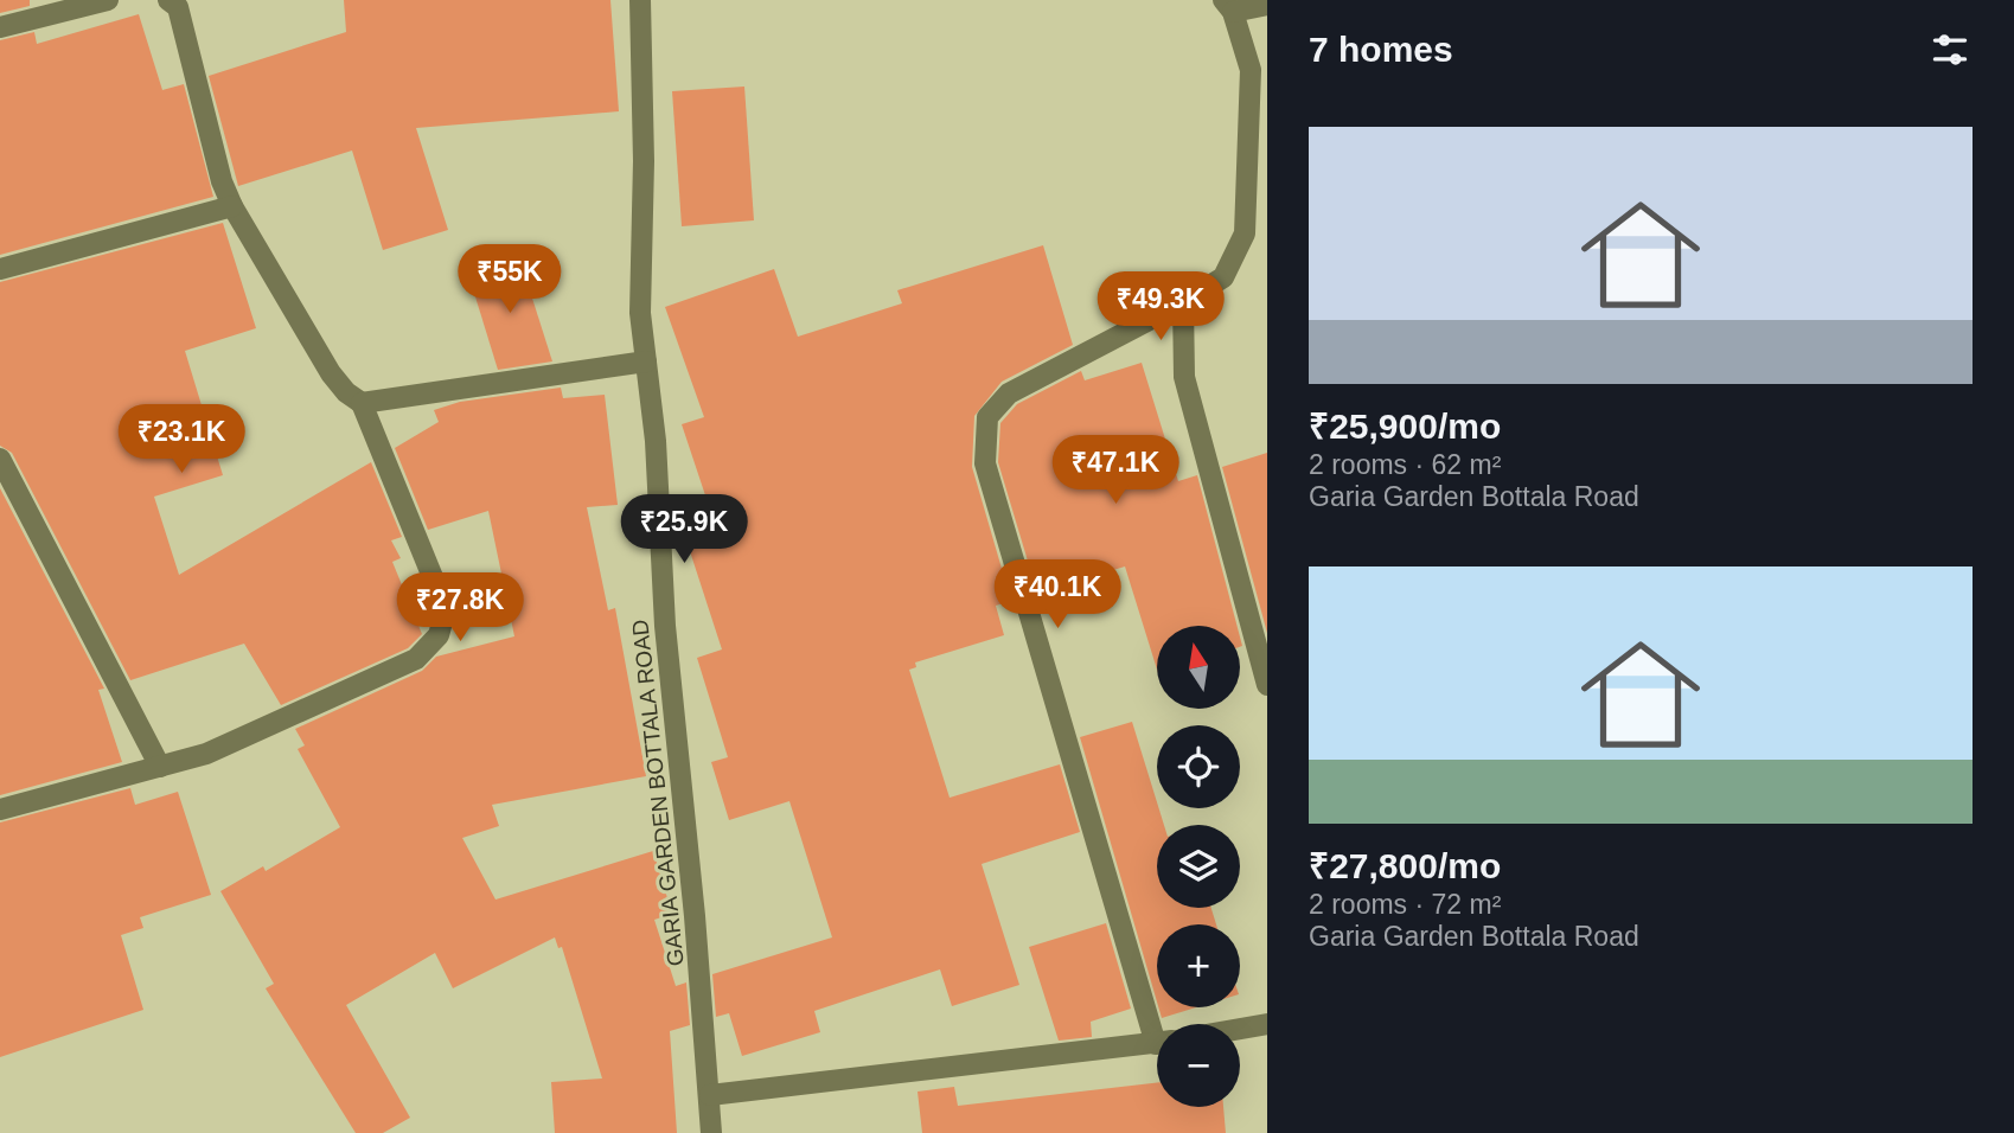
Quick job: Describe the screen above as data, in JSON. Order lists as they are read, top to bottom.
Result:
{
  "streets": {
    "street": ["GARIA GARDEN BOTTALA ROAD"]
  },
  "north": "top",
  "page": {
    "heading": "7 homes",
    "list": [
      {
        "name": "₹25,900/mo",
        "note": "2 rooms · 62 m² · Garia Garden Bottala Road"
      },
      {
        "name": "₹27,800/mo",
        "note": "2 rooms · 72 m² · Garia Garden Bottala Road"
      }
    ],
    "price": [
      "₹55K",
      "₹49.3K",
      "₹23.1K",
      "₹47.1K",
      "₹25.9K",
      "₹40.1K",
      "₹27.8K"
    ],
    "map_buttons": ["+", "−"]
  }
}
